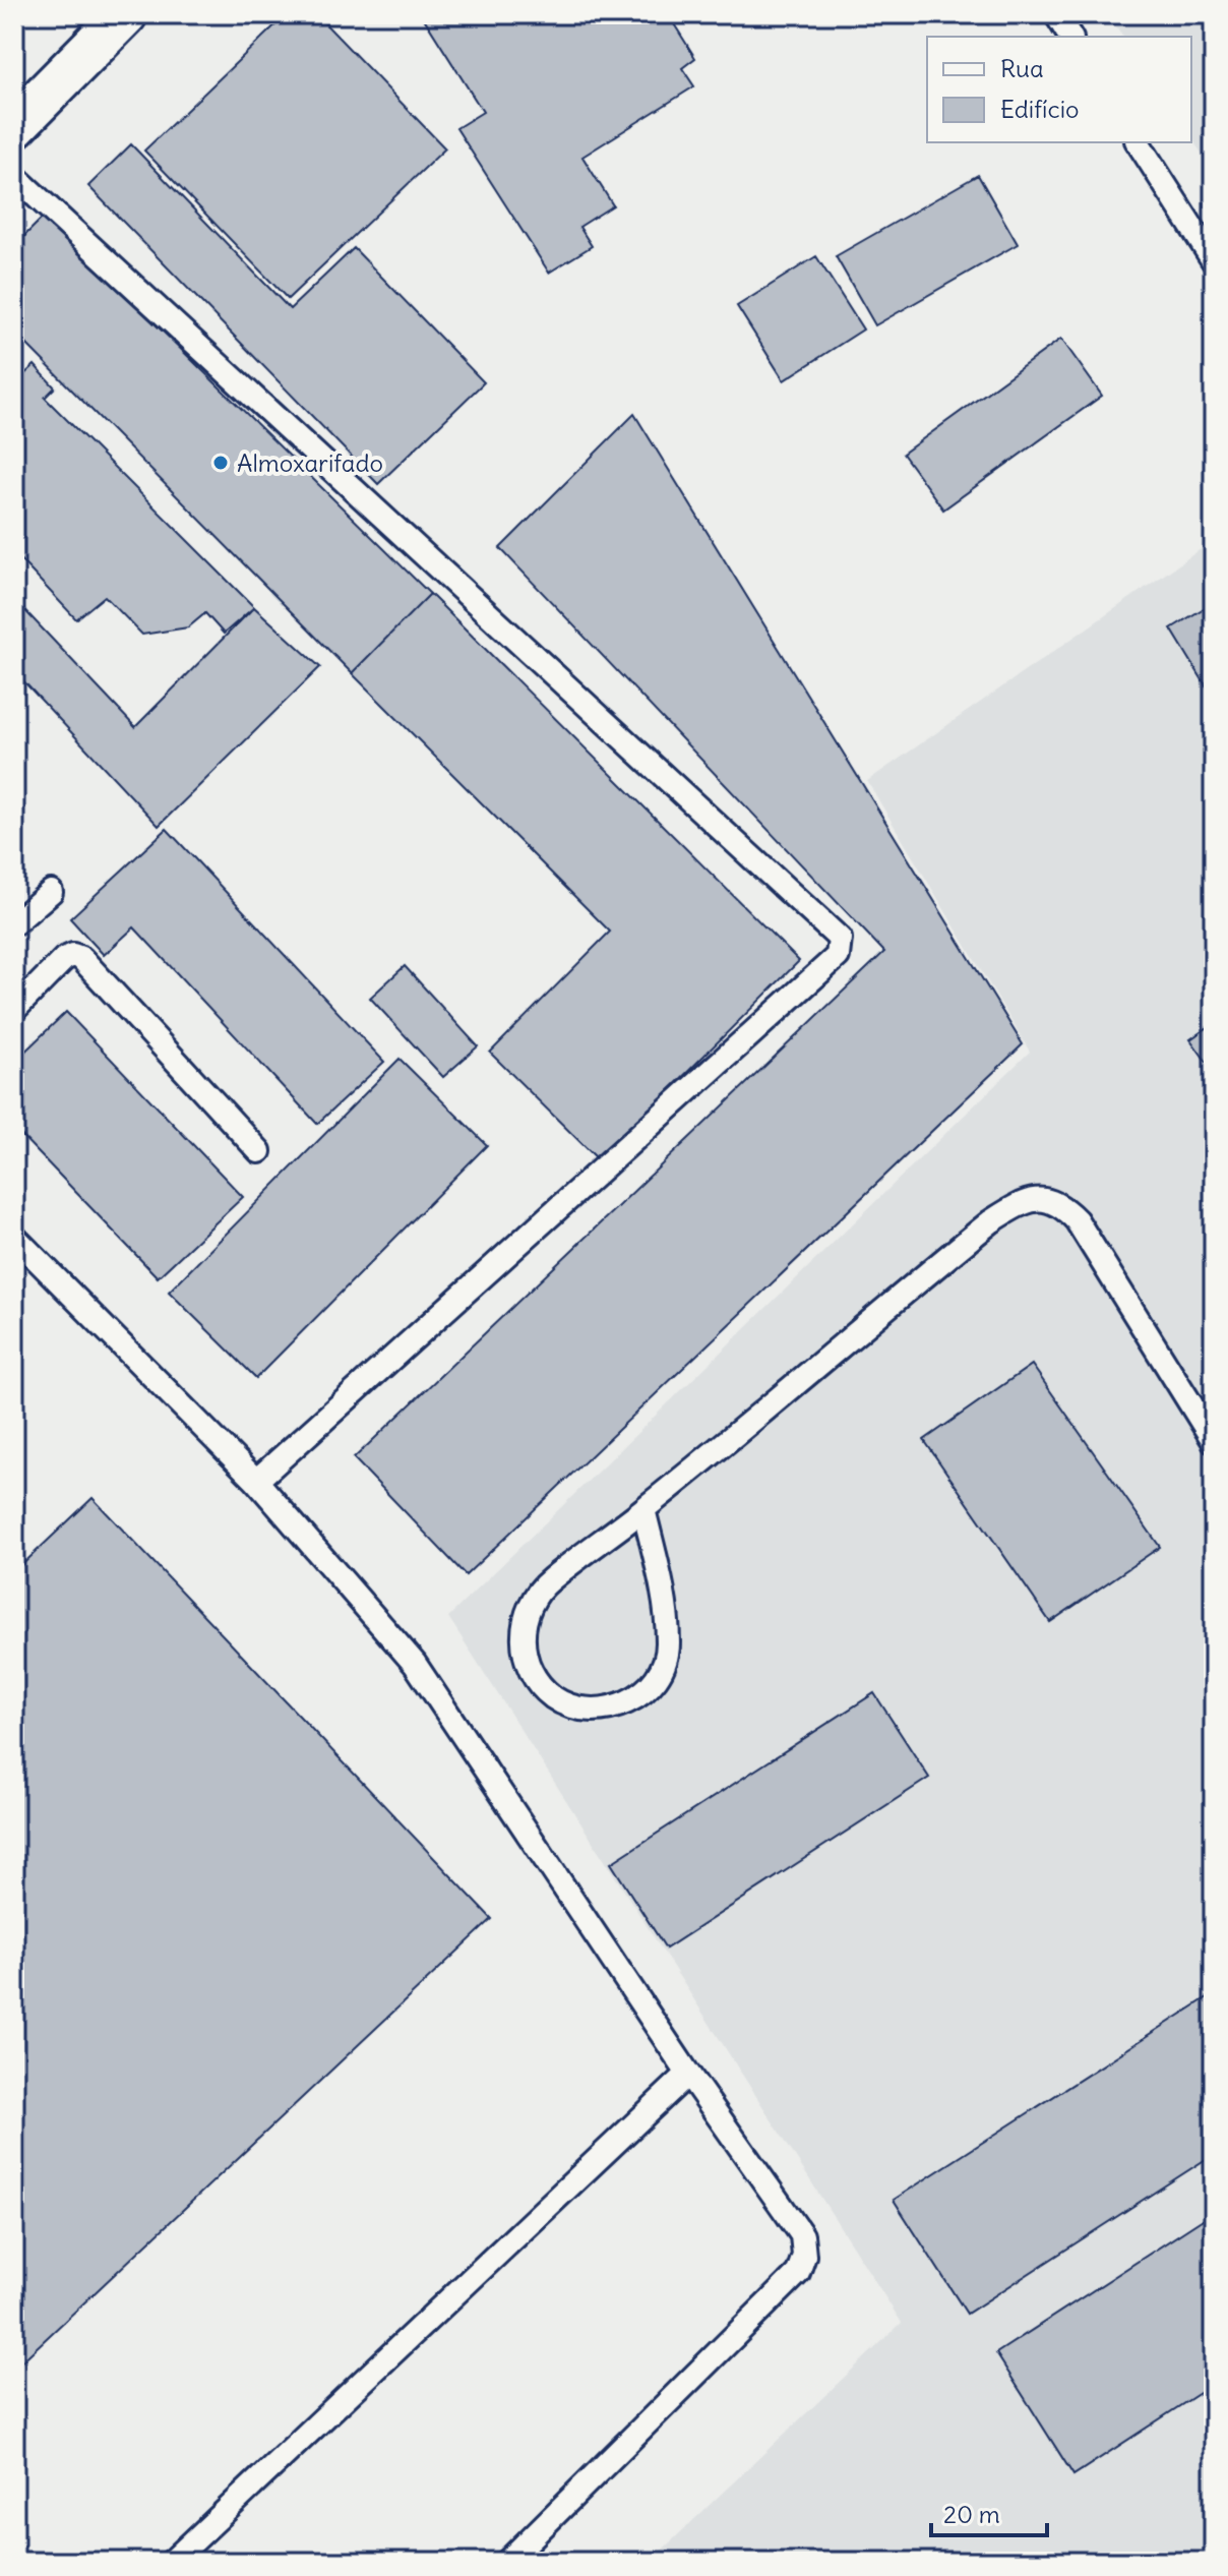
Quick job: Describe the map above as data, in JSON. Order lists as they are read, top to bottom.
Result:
{
  "places": ["Almoxarifado"],
  "legend": ["Rua", "Edifício"],
  "scale_bar": "20 m"
}
